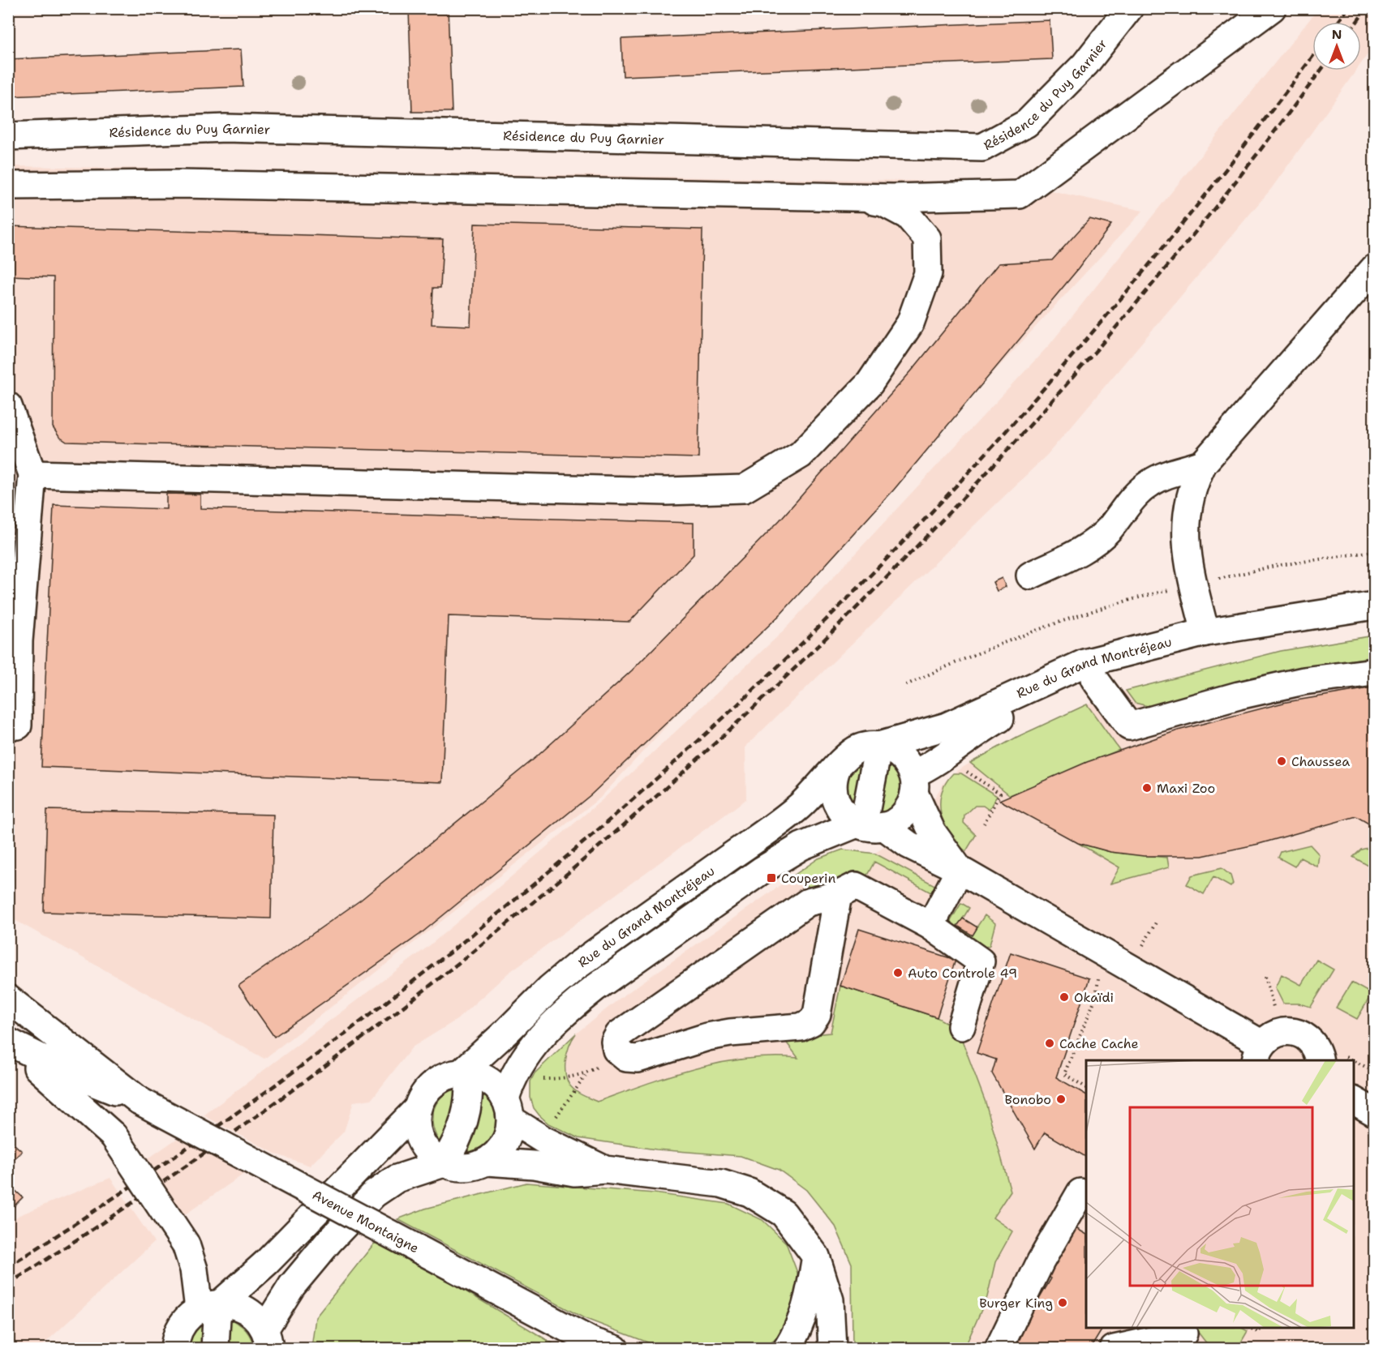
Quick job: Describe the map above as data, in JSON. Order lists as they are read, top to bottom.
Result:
{
  "streets": {
    "street": ["Résidence du Puy Garnier", "Rue du Grand Montréjeau", "Avenue Montaigne"]
  },
  "places": {
    "other": [
      "Chaussea",
      "Maxi Zoo",
      "Auto Controle 49",
      "Okaïdi",
      "Cache Cache",
      "Bonobo",
      "Burger King"
    ],
    "transit": ["Couperin"]
  },
  "north": "top"
}
